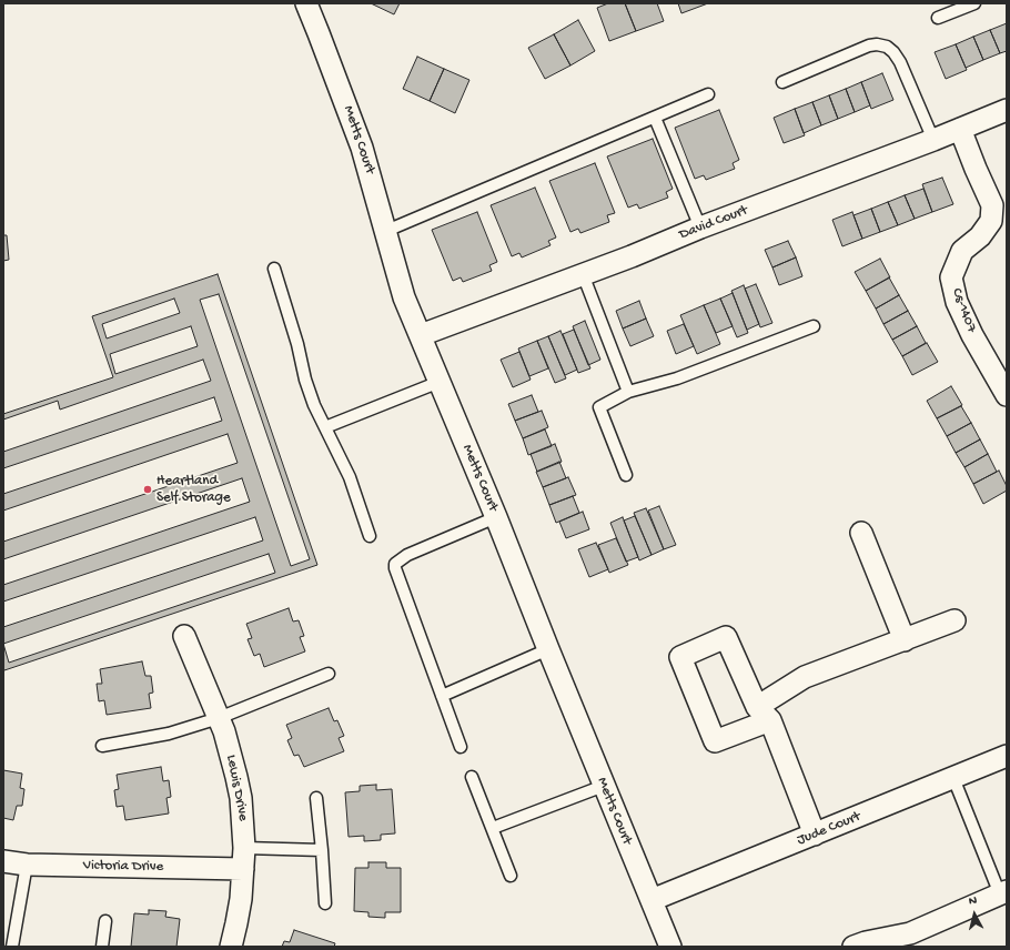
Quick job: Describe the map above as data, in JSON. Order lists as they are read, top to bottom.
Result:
{
  "streets": {
    "street": [
      "Metts Court",
      "David Court",
      "Cs-1407",
      "Lewis Drive",
      "Jude Court",
      "Victoria Drive"
    ]
  },
  "crossings": [
    ["Metts Court", "David Court"],
    ["Metts Court", "Jude Court"],
    ["David Court", "Cs-1407"],
    ["Lewis Drive", "Victoria Drive"]
  ],
  "places": ["Heartland Self Storage"],
  "north": "top"
}
